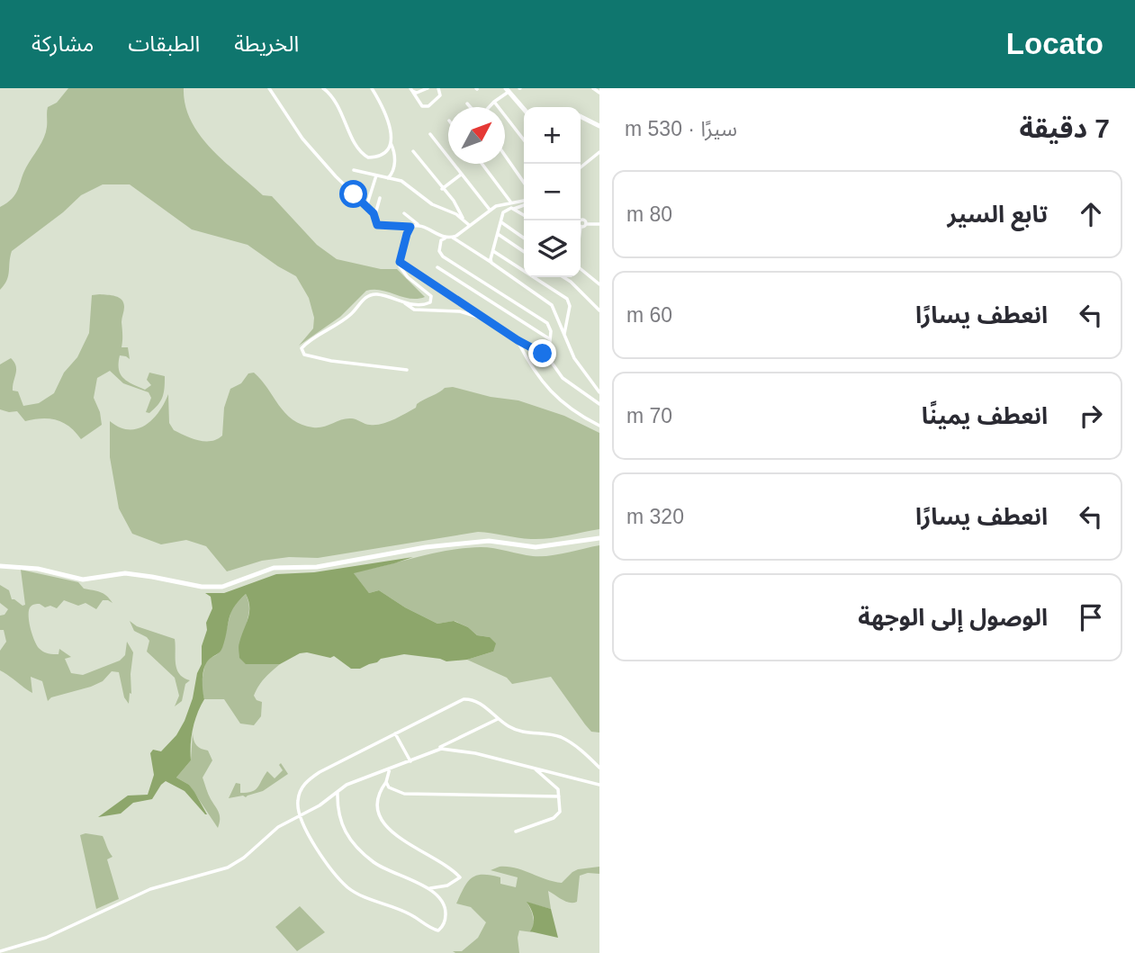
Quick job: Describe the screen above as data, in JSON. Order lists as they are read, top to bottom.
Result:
{
  "north": "top right",
  "page": {
    "header": "Locato",
    "nav": ["الخريطة", "الطبقات", "مشاركة"],
    "heading": ["7 دقيقة", "سيرًا · 530 m"],
    "map_buttons": ["+", "−"],
    "list": [
      ["تابع السير", "80 m"],
      ["انعطف يسارًا", "60 m"],
      ["انعطف يمينًا", "70 m"],
      ["انعطف يسارًا", "320 m"],
      "الوصول إلى الوجهة"
    ]
  }
}
